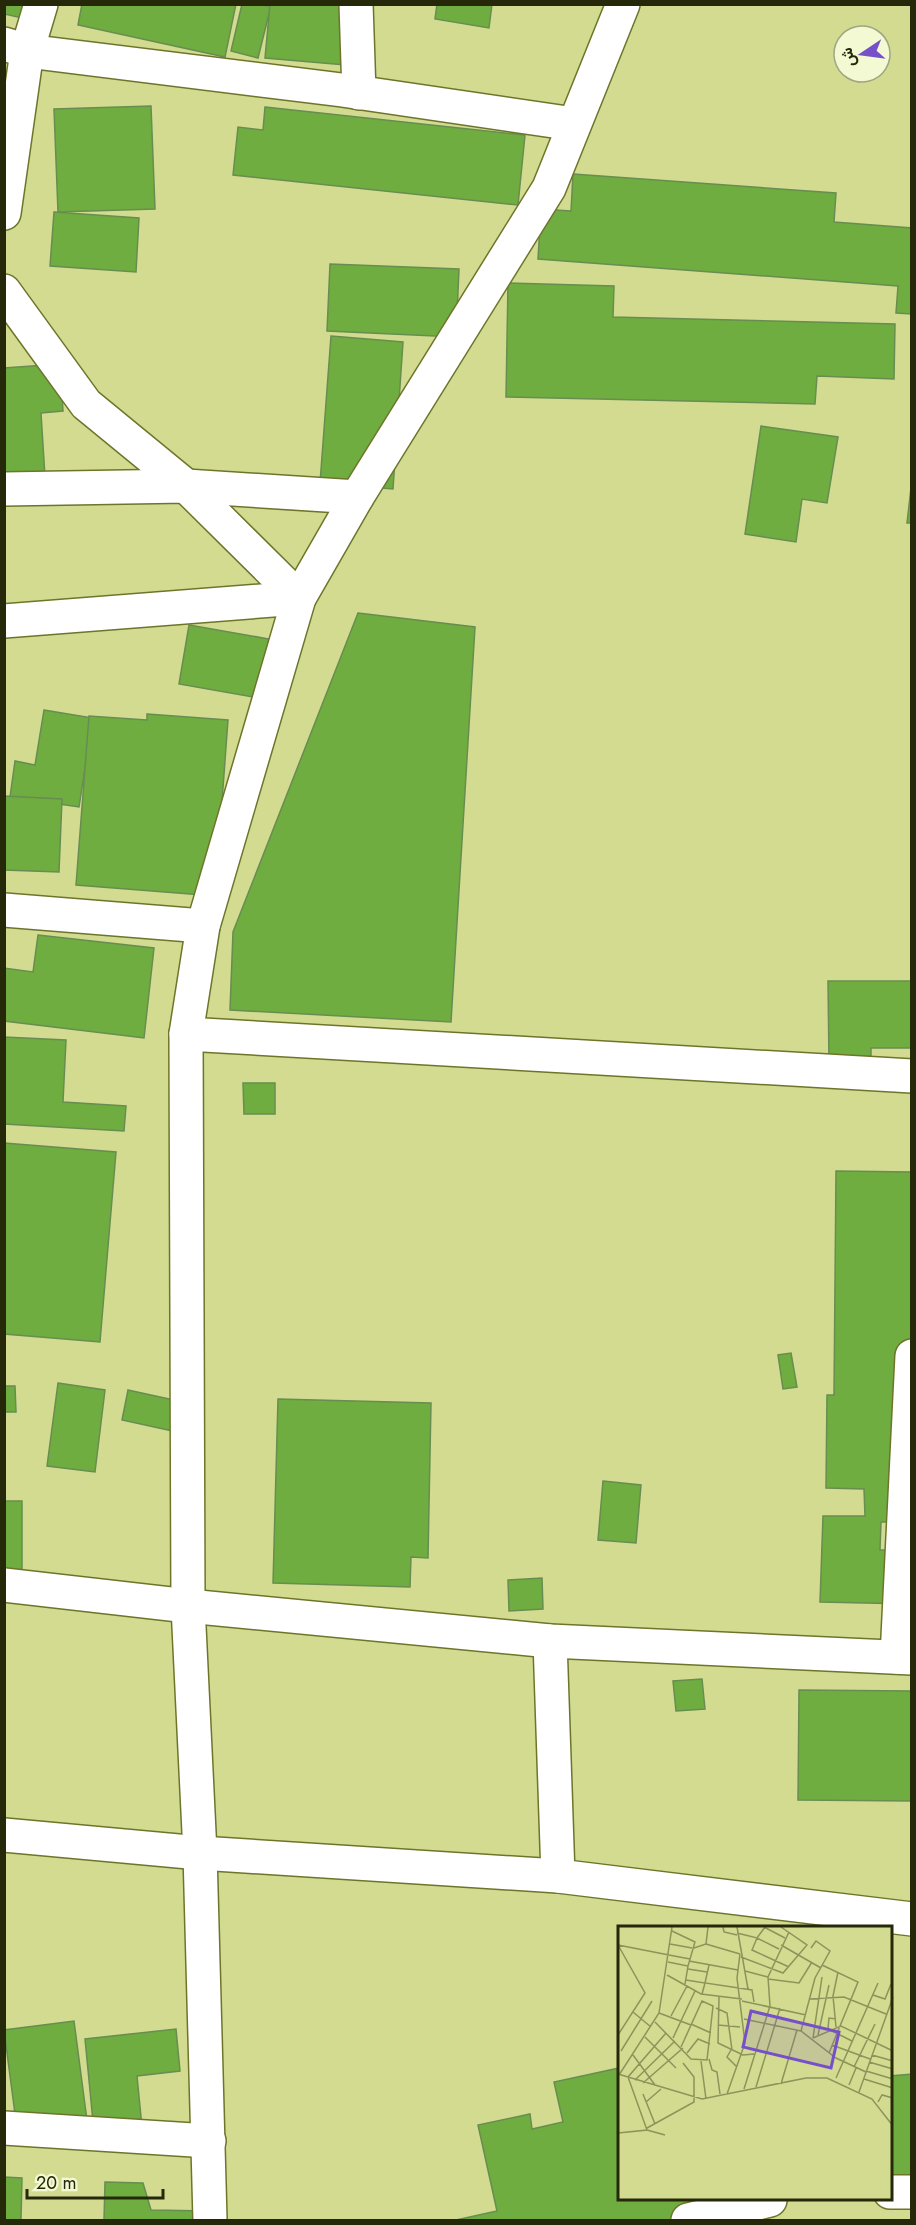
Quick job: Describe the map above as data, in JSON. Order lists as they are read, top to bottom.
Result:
{
  "scale_bar": "20 m",
  "north": "left"
}
